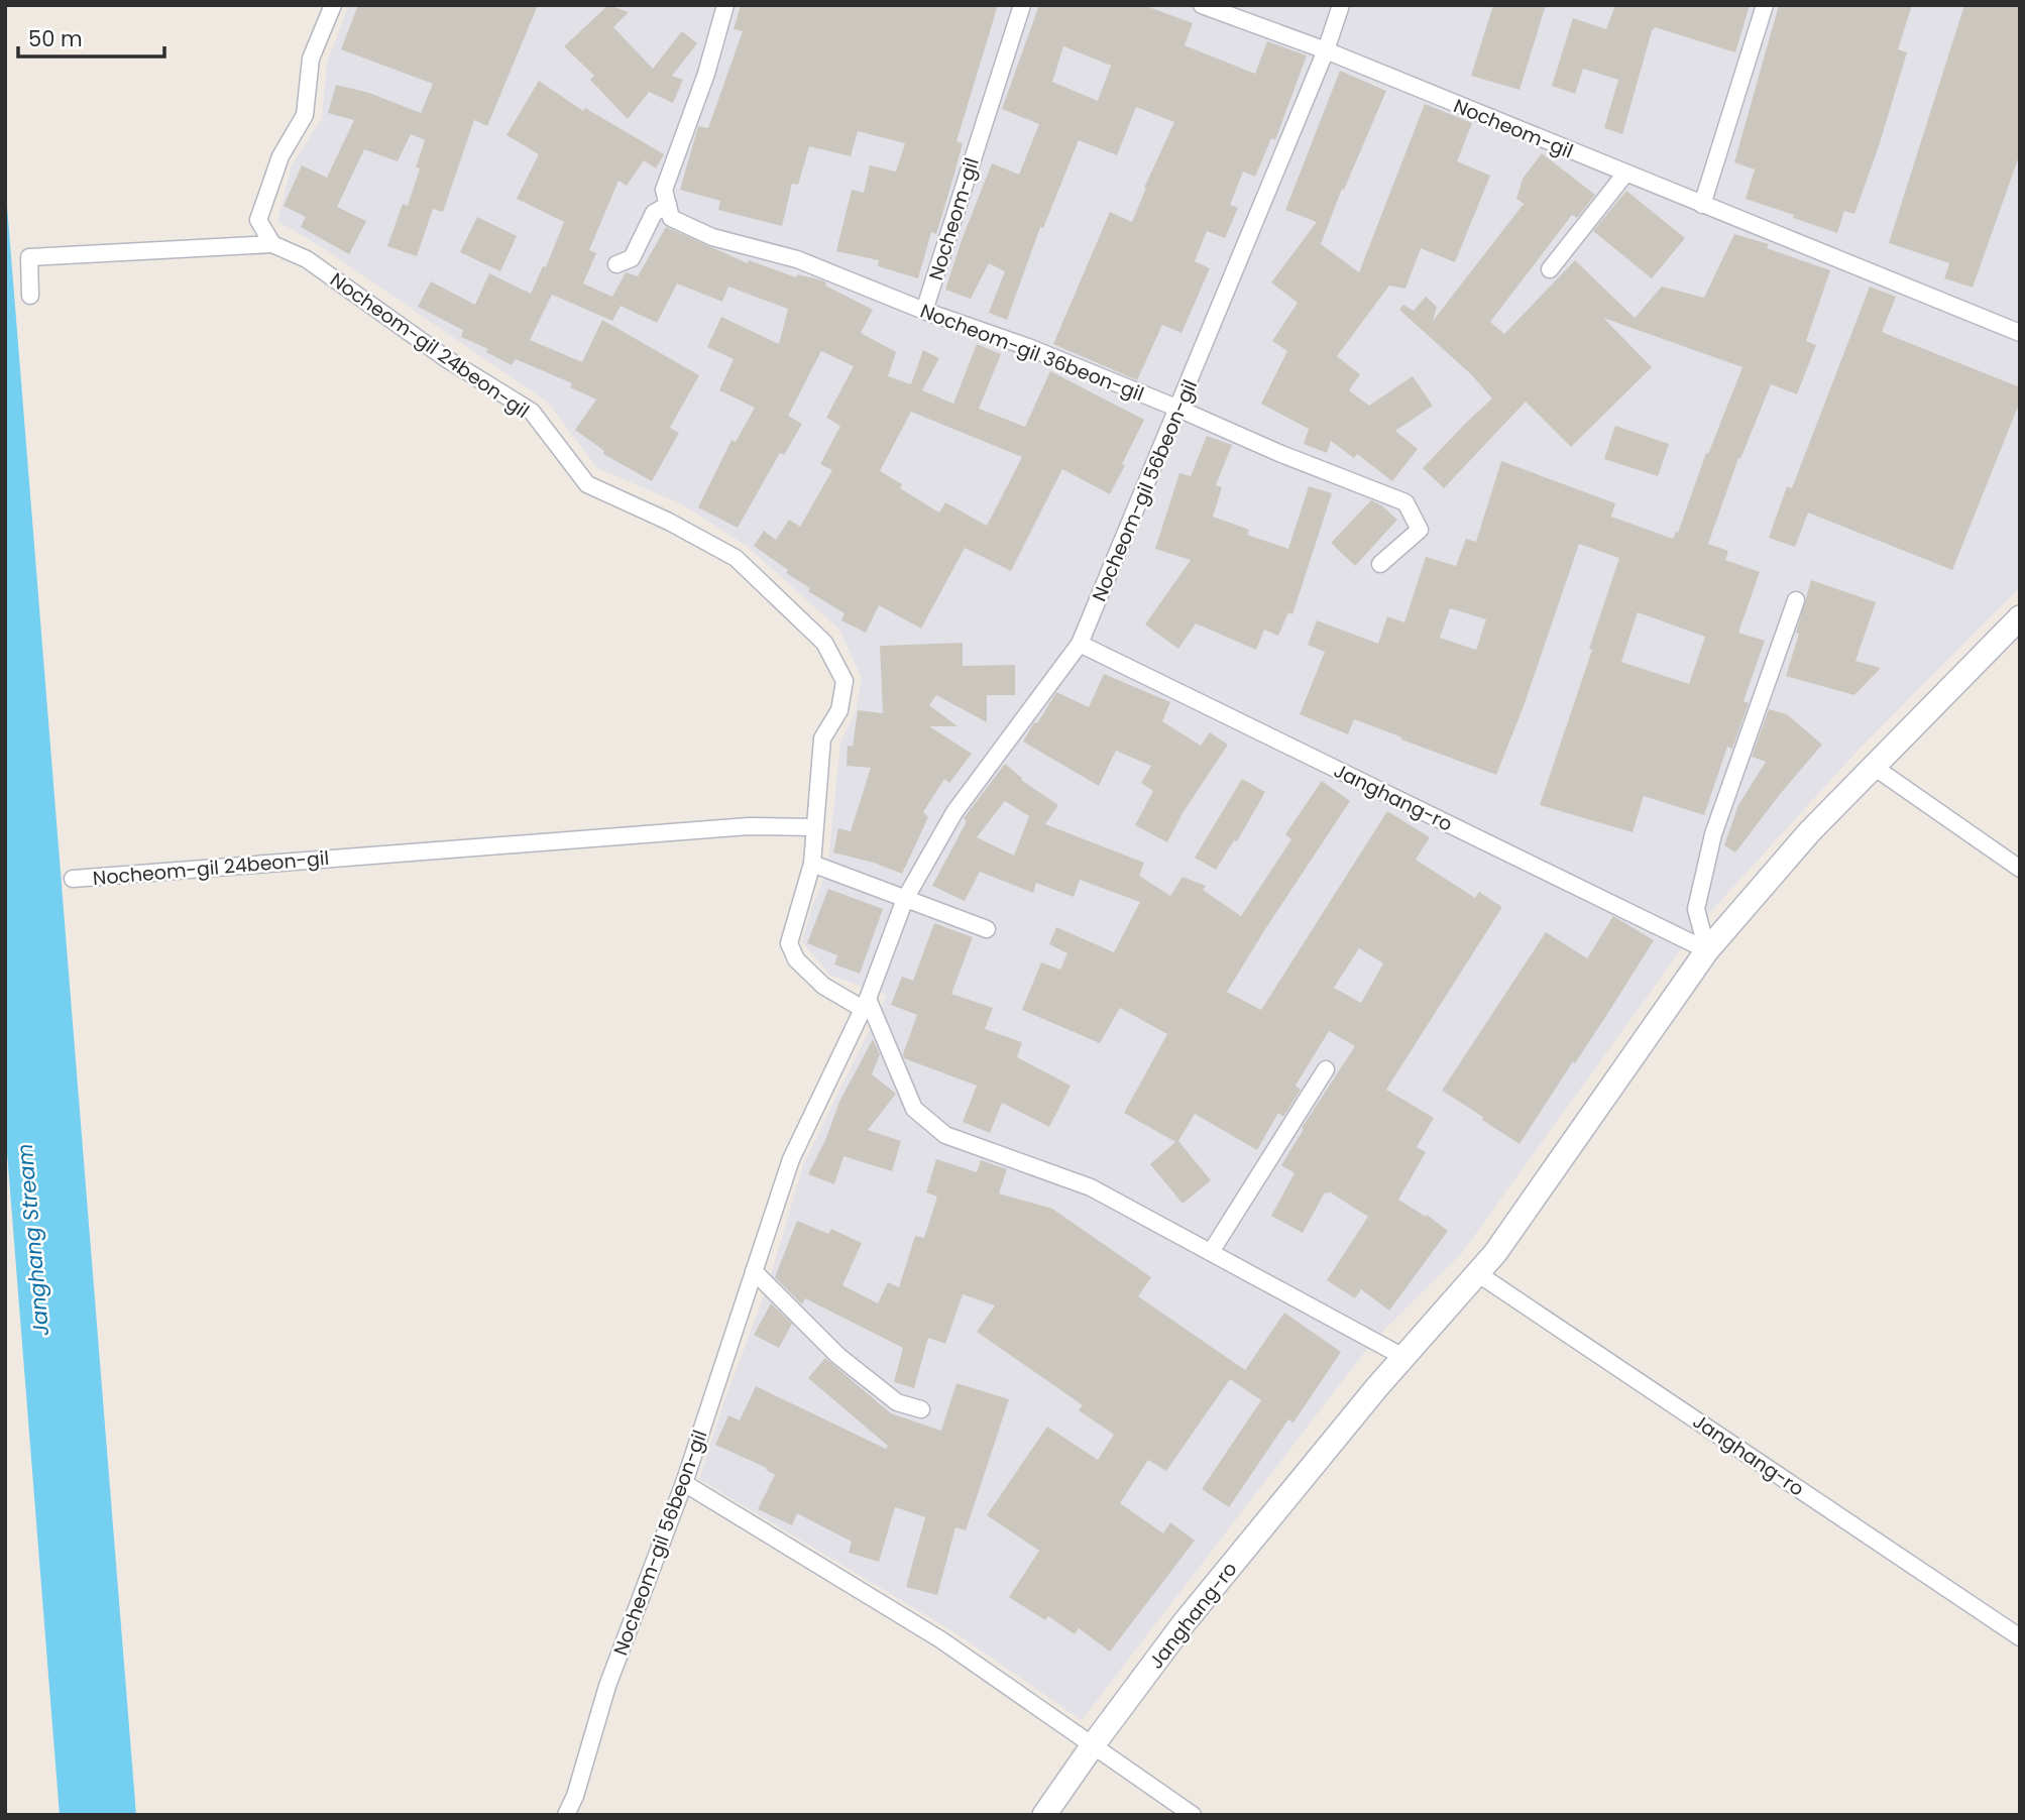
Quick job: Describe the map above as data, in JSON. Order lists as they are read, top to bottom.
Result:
{
  "streets": {
    "main road": ["Janghang-ro"],
    "street": [
      "Nocheom-gil",
      "Nocheom-gil 24beon-gil",
      "Nocheom-gil 36beon-gil",
      "Nocheom-gil 56beon-gil"
    ]
  },
  "crossings": [
    ["Nocheom-gil", "Nocheom-gil 36beon-gil"],
    ["Nocheom-gil", "Nocheom-gil 56beon-gil"],
    ["Nocheom-gil 24beon-gil", "Nocheom-gil 56beon-gil"],
    ["Nocheom-gil 36beon-gil", "Nocheom-gil 56beon-gil"],
    ["Nocheom-gil 56beon-gil", "Janghang-ro"]
  ],
  "water": ["Janghang Stream"],
  "scale_bar": "50 m"
}
